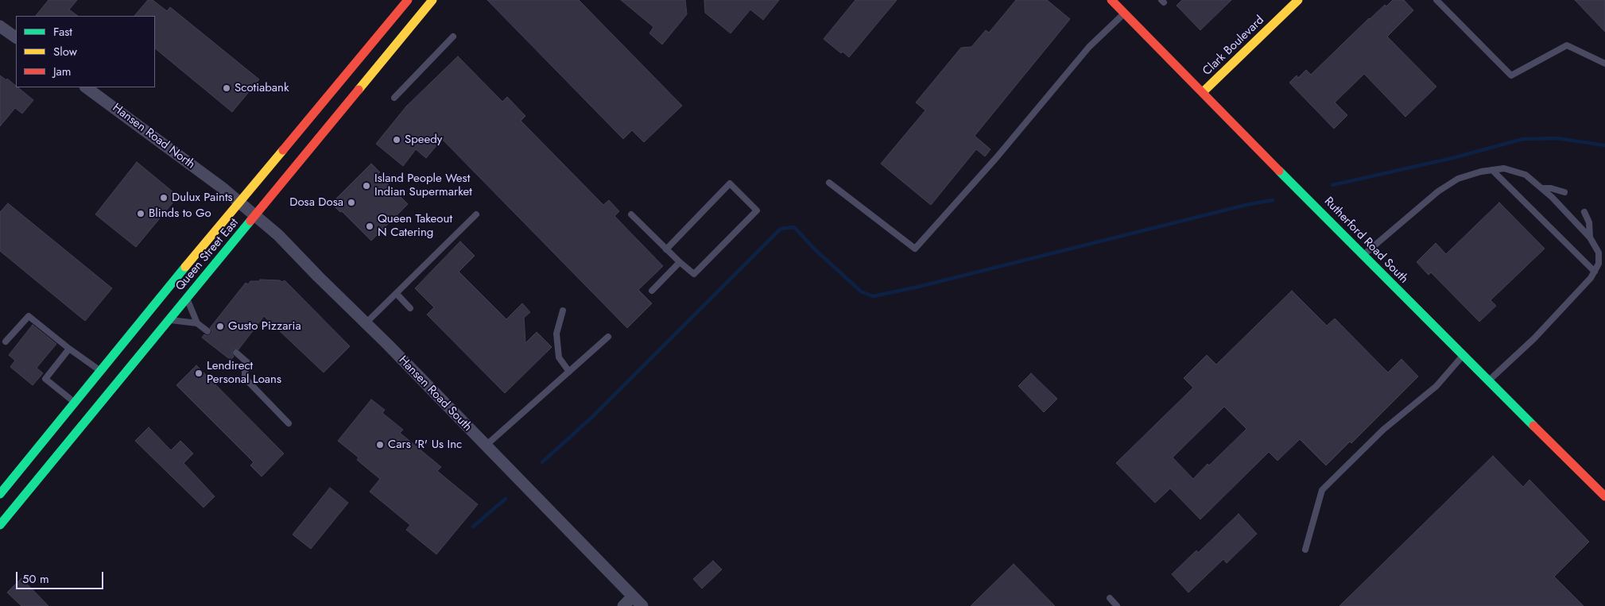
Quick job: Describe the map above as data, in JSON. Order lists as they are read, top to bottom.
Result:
{
  "streets": {
    "main road": ["Clark Boulevard", "Rutherford Road South", "Queen Street East"],
    "street": ["Hansen Road North", "Hansen Road South"]
  },
  "crossings": [
    ["Clark Boulevard", "Rutherford Road South"],
    ["Hansen Road North", "Hansen Road South"],
    ["Queen Street East", "Hansen Road South"]
  ],
  "places": [
    "Scotiabank",
    "Speedy",
    "Island People West Indian Supermarket",
    "Dulux Paints",
    "Dosa Dosa",
    "Blinds to Go",
    "Queen Takeout N Catering",
    "Gusto Pizzaria",
    "Lendirect Personal Loans",
    "Cars 'R' Us Inc"
  ],
  "legend": ["Fast", "Slow", "Jam"],
  "scale_bar": "50 m"
}
